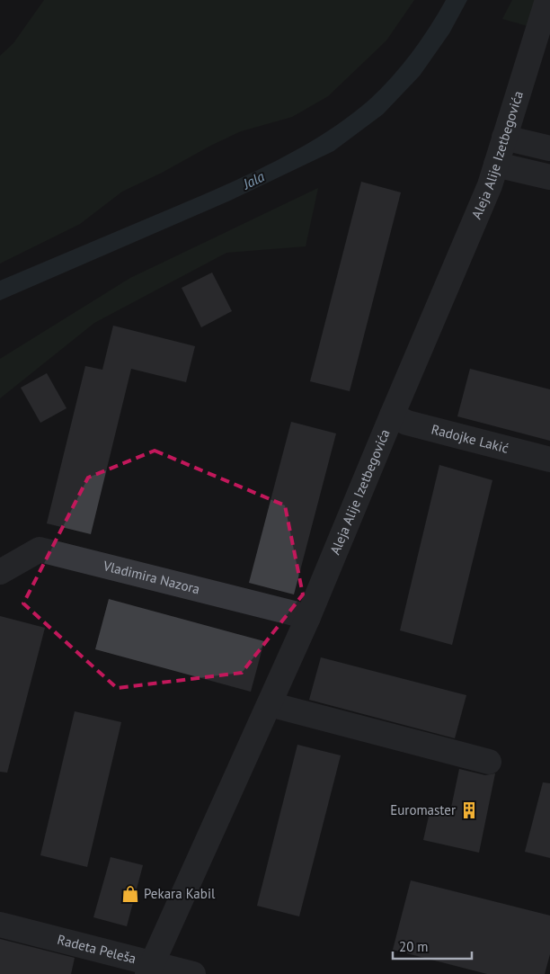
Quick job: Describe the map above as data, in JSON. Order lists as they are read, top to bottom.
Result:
{
  "streets": {
    "street": [
      "Aleja Alije Izetbegovića",
      "Radojke Lakić",
      "Vladimira Nazora",
      "Radeta Peleša"
    ]
  },
  "crossings": [
    ["Aleja Alije Izetbegovića", "Radojke Lakić"],
    ["Aleja Alije Izetbegovića", "Vladimira Nazora"],
    ["Aleja Alije Izetbegovića", "Radeta Peleša"]
  ],
  "water": ["Jala"],
  "places": {
    "building": ["Euromaster"],
    "shop": ["Pekara Kabil"]
  },
  "scale_bar": "20 m"
}
